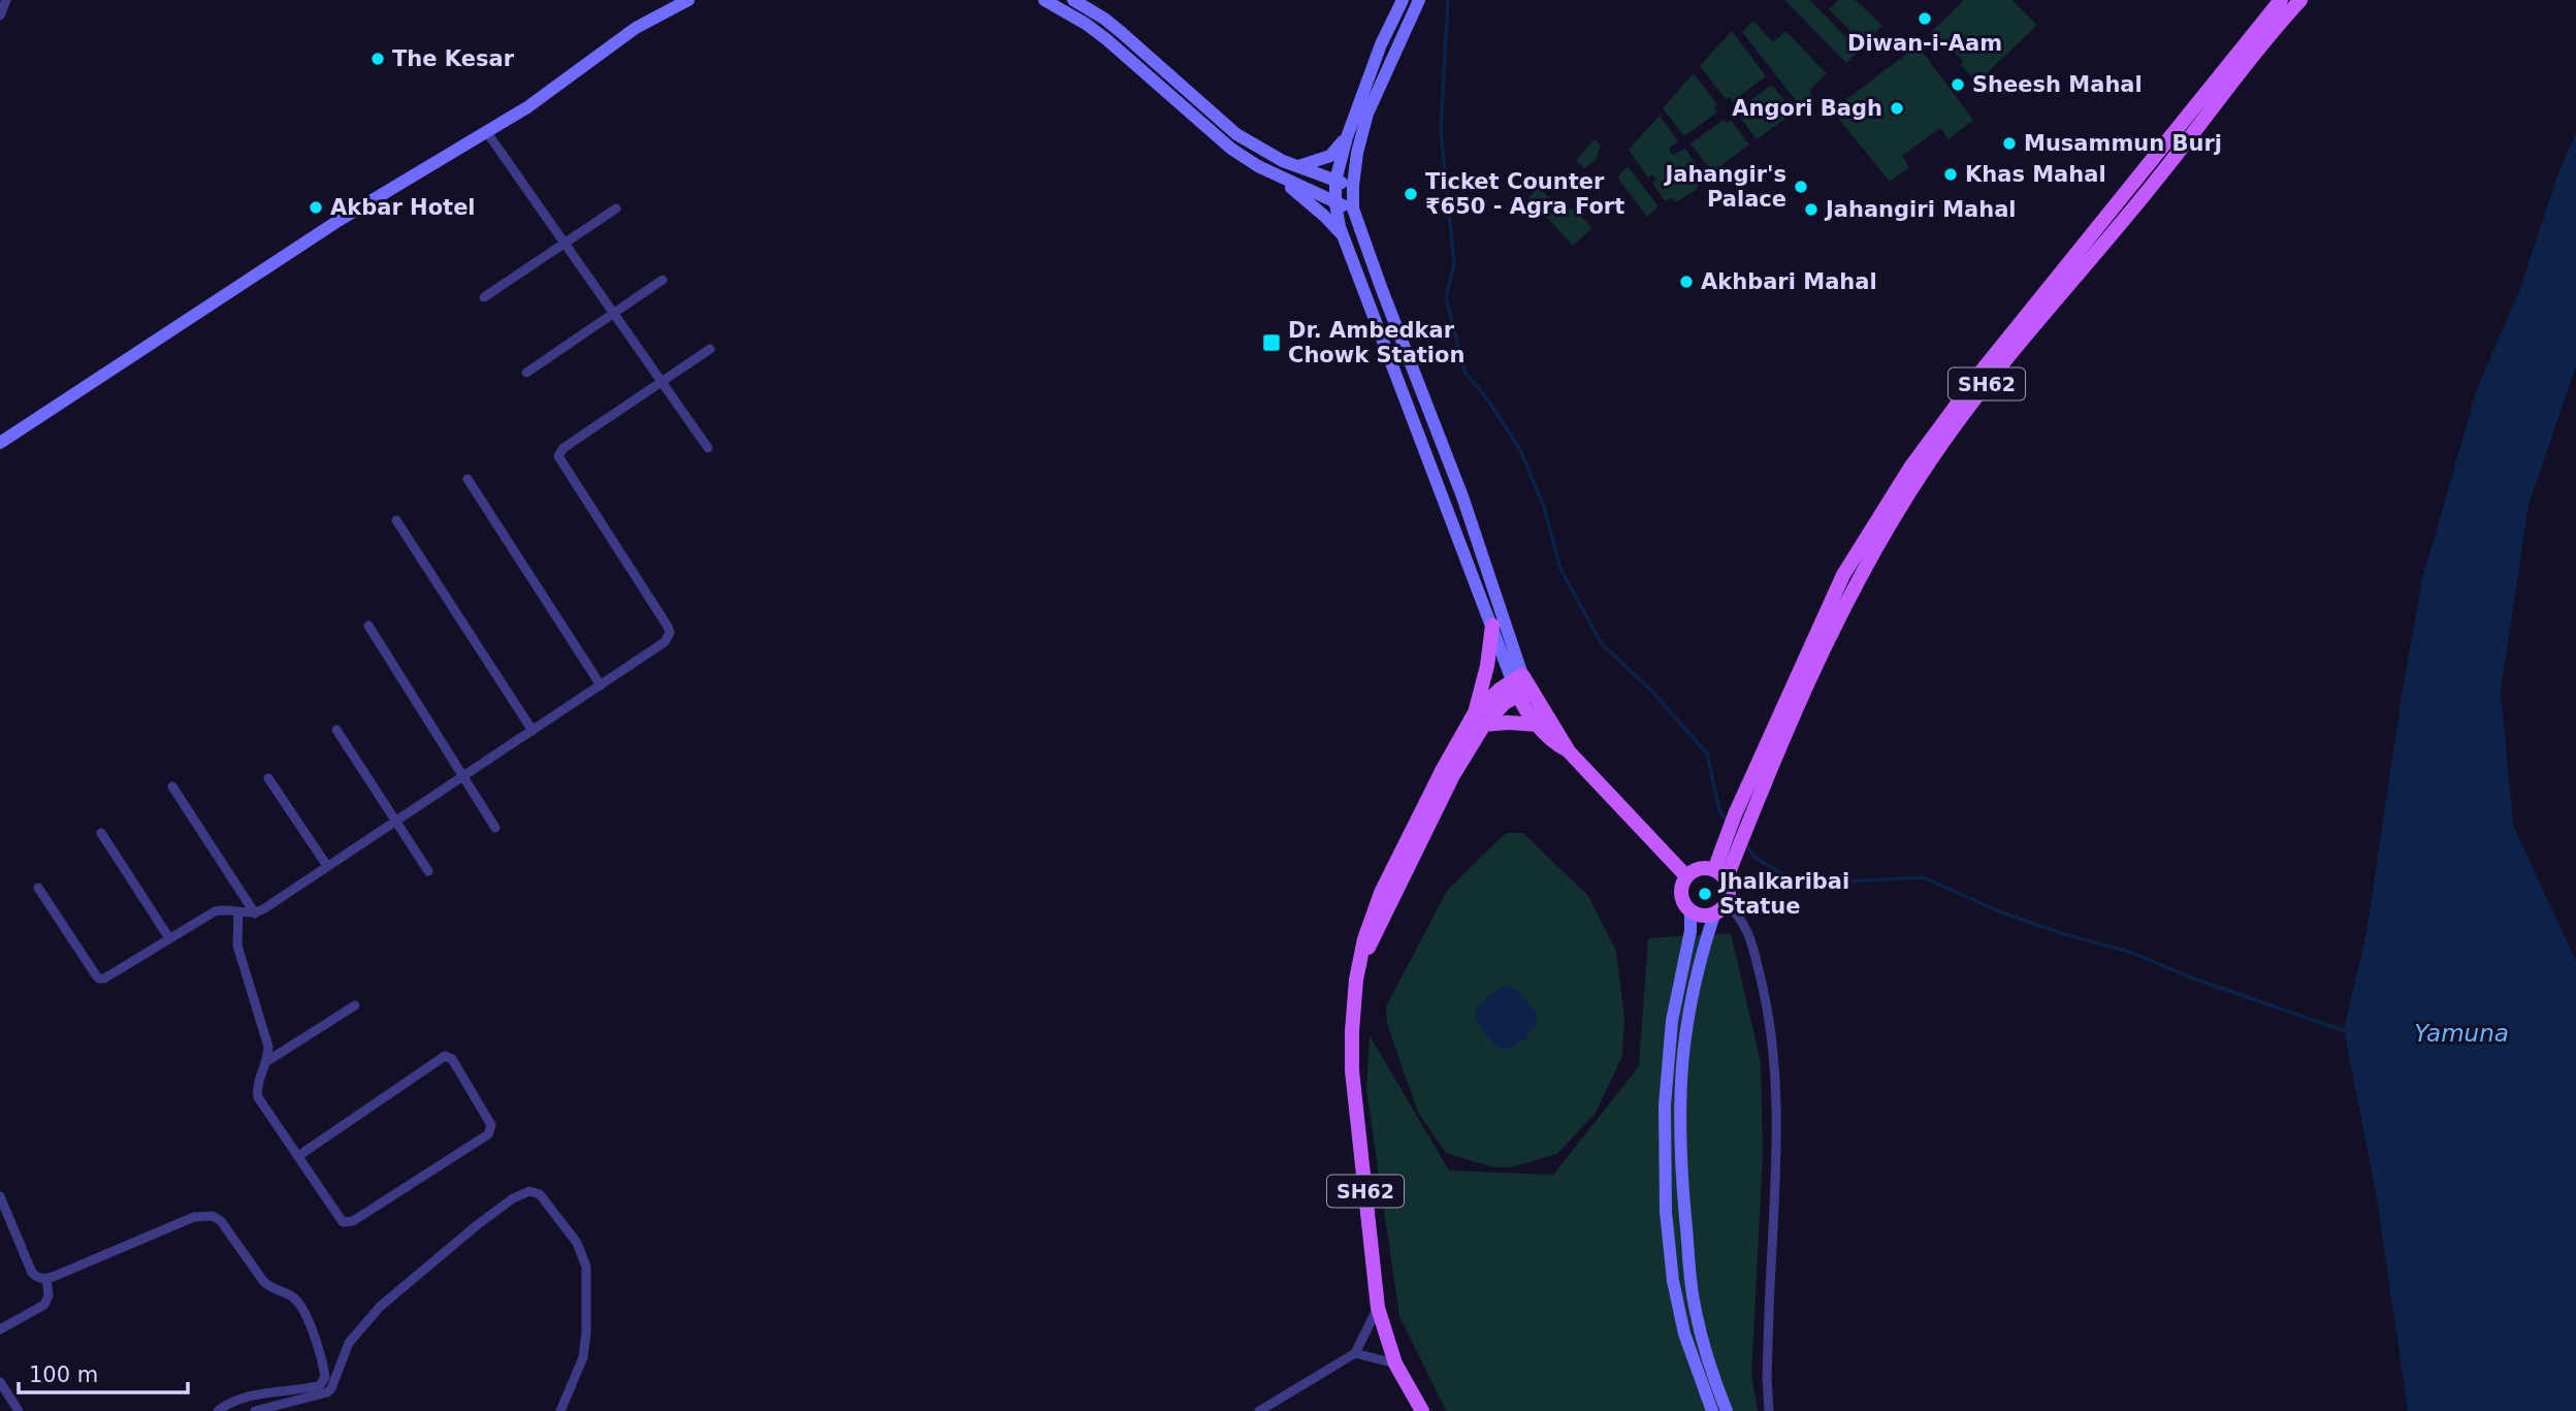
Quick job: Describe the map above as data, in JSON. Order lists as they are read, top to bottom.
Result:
{
  "streets": {
    "main road": ["SH62"]
  },
  "water": ["Yamuna"],
  "places": {
    "other": [
      "Diwan-i-Aam",
      "The Kesar",
      "Sheesh Mahal",
      "Angori Bagh",
      "Musammun Burj",
      "Khas Mahal",
      "Jahangir's Palace",
      "Ticket Counter ₹650 - Agra Fort",
      "Akbar Hotel",
      "Jahangiri Mahal",
      "Akhbari Mahal",
      "Jhalkaribai Statue"
    ],
    "transit": ["Dr. Ambedkar Chowk Station"]
  },
  "scale_bar": "100 m"
}
